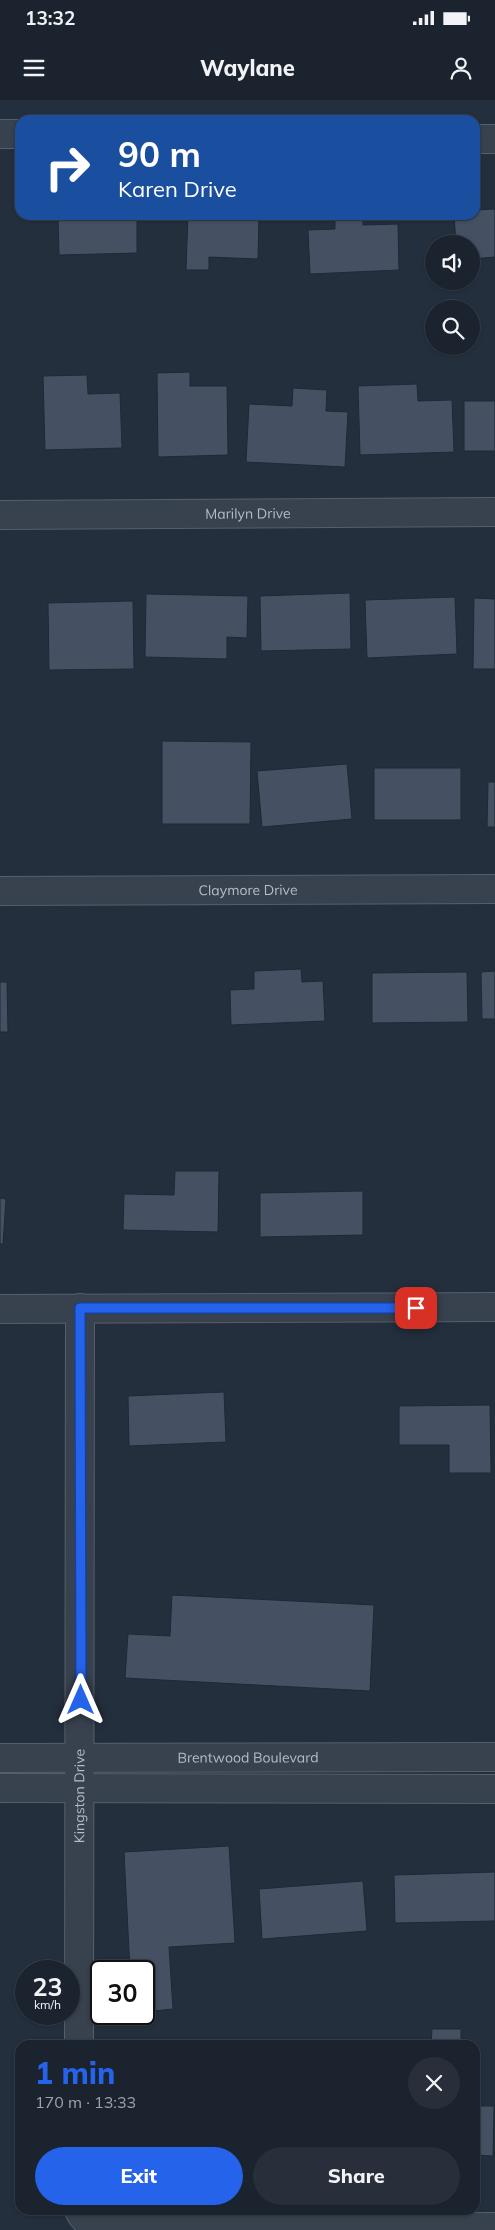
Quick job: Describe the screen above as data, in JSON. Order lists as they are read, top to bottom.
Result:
{
  "streets": {
    "street": [
      "Marilyn Drive",
      "Claymore Drive",
      "Brentwood Boulevard",
      "Kingston Drive"
    ]
  },
  "crossings": [
    ["Brentwood Boulevard", "Kingston Drive"]
  ],
  "page": {
    "status": "13:32",
    "header": "Waylane",
    "turn": ["90 m", "Karen Drive"],
    "speed": "23 km/h",
    "limit": "30",
    "heading": ["1 min", "170 m · 13:33"],
    "buttons": ["Exit", "Share"]
  }
}
